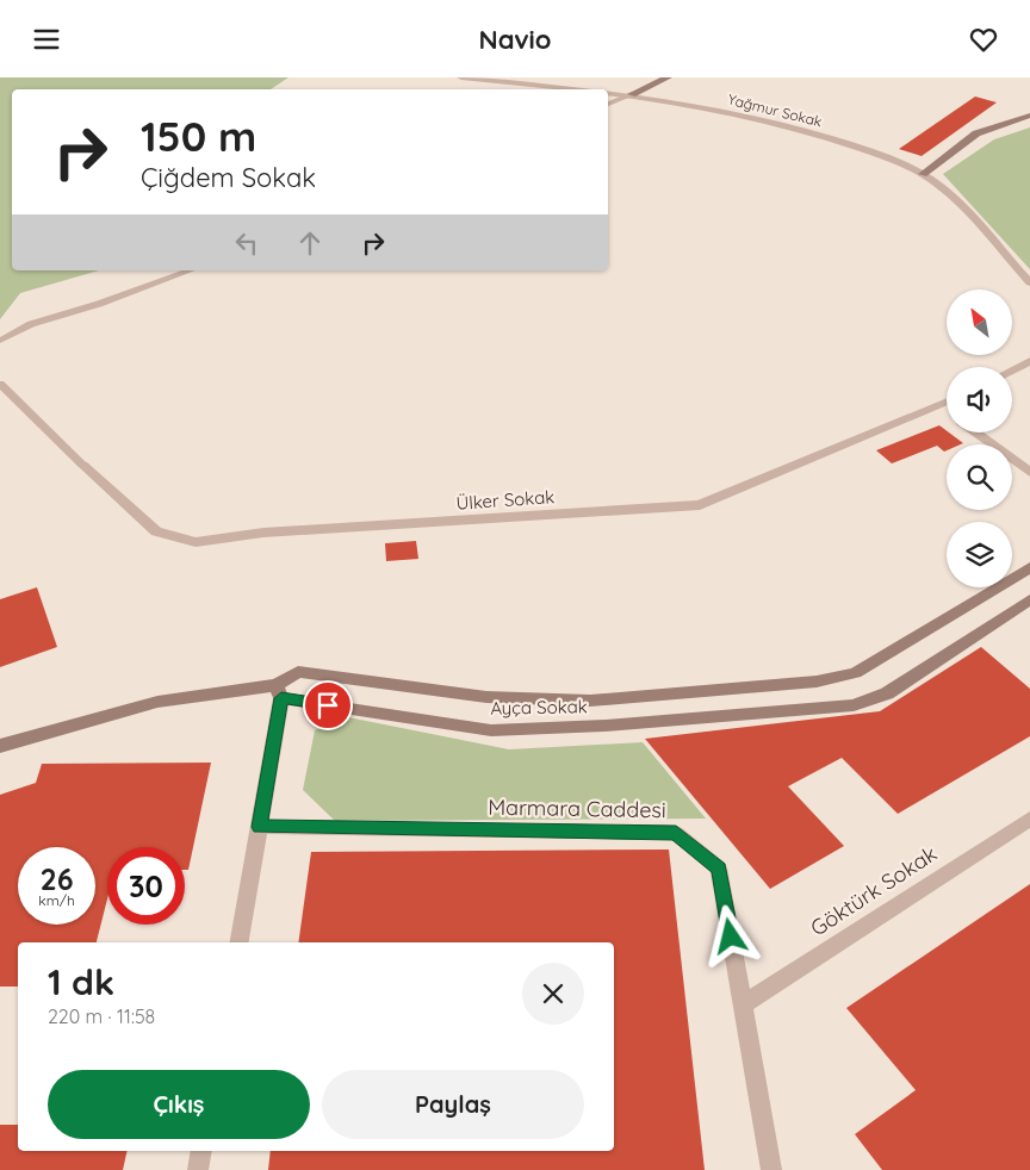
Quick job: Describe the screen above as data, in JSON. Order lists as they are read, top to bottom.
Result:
{
  "streets": {
    "street": [
      "Yağmur Sokak",
      "Ülker Sokak",
      "Ayça Sokak",
      "Marmara Caddesi",
      "Göktürk Sokak"
    ]
  },
  "crossings": [
    ["Marmara Caddesi", "Göktürk Sokak"]
  ],
  "north": "top left",
  "page": {
    "header": "Navio",
    "turn": ["150 m", "Çiğdem Sokak"],
    "speed": "26 km/h",
    "limit": "30",
    "heading": ["1 dk", "220 m · 11:58"],
    "buttons": ["Çıkış", "Paylaş"]
  }
}
